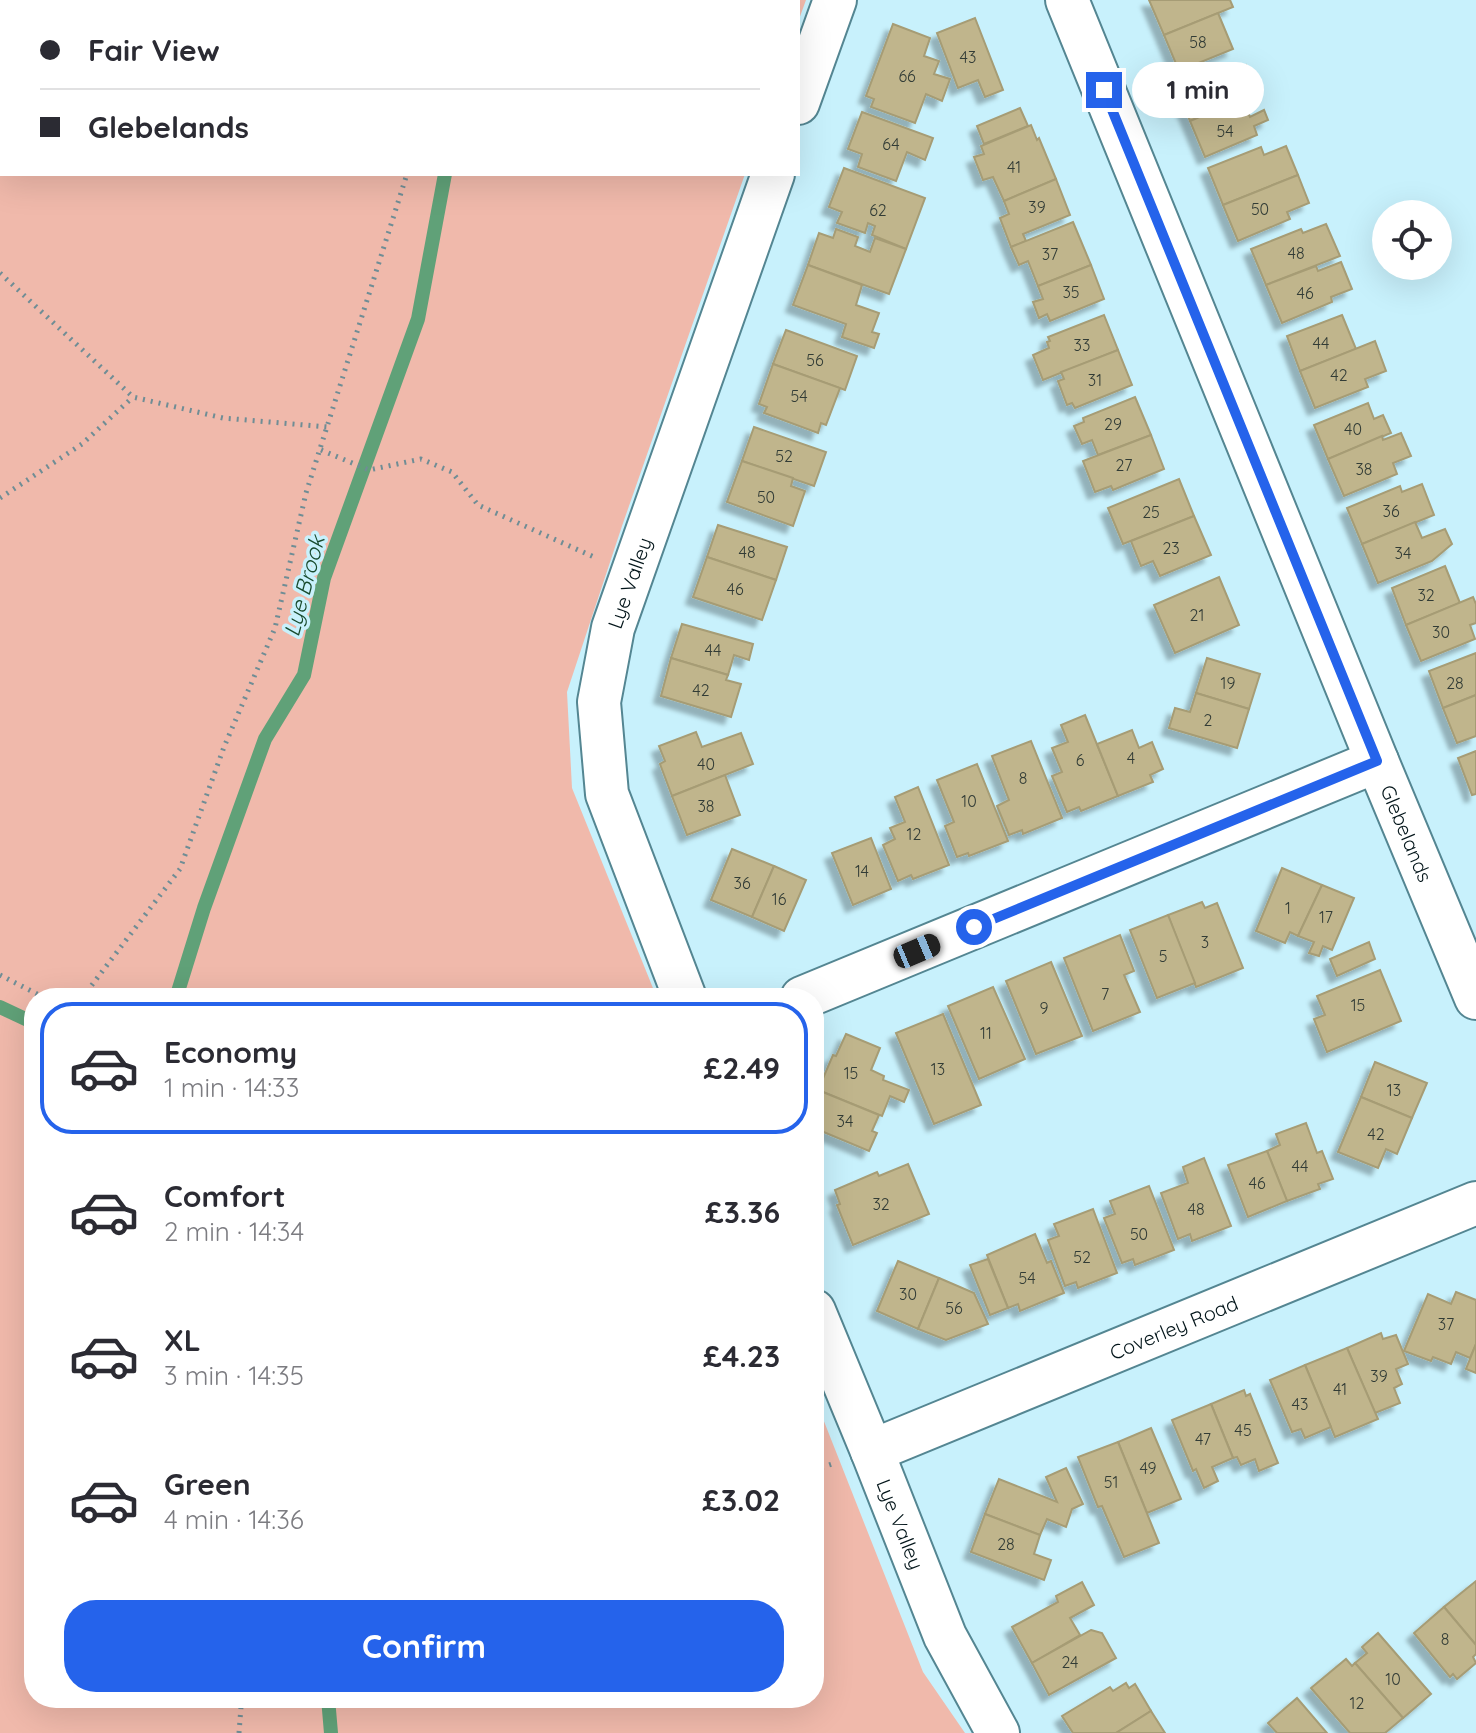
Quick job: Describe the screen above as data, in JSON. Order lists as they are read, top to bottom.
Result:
{
  "streets": {
    "street": ["Lye Valley", "Glebelands", "Coverley Road"]
  },
  "crossings": [
    ["Lye Valley", "Coverley Road"]
  ],
  "water": ["Lye Brook"],
  "house_numbers": [
    "58",
    "43",
    "66",
    "54",
    "64",
    "41",
    "39",
    "50",
    "62",
    "48",
    "37",
    "35",
    "46",
    "44",
    "33",
    "56",
    "42",
    "31",
    "54",
    "29",
    "40",
    "52",
    "27",
    "38",
    "50",
    "36",
    "25",
    "23",
    "48",
    "34",
    "46",
    "32",
    "21",
    "30",
    "44",
    "19",
    "28",
    "42",
    "2",
    "4",
    "6",
    "40",
    "8",
    "10",
    "38",
    "12",
    "14",
    "36",
    "16",
    "1",
    "17",
    "3",
    "5",
    "7",
    "15",
    "9",
    "11",
    "13",
    "15",
    "13",
    "34",
    "42",
    "44",
    "46",
    "32",
    "48",
    "50",
    "52",
    "54",
    "30",
    "56",
    "37",
    "39",
    "41",
    "43",
    "45",
    "47",
    "49",
    "51",
    "28",
    "8",
    "24",
    "10",
    "12"
  ],
  "page": {
    "banner": ["Fair View", "Glebelands"],
    "bubble": "1 min",
    "list": [
      {
        "name": "Economy",
        "note": "1 min · 14:33",
        "value": "£2.49"
      },
      {
        "name": "Comfort",
        "note": "2 min · 14:34",
        "value": "£3.36"
      },
      {
        "name": "XL",
        "note": "3 min · 14:35",
        "value": "£4.23"
      },
      {
        "name": "Green",
        "note": "4 min · 14:36",
        "value": "£3.02"
      }
    ],
    "buttons": "Confirm"
  }
}
